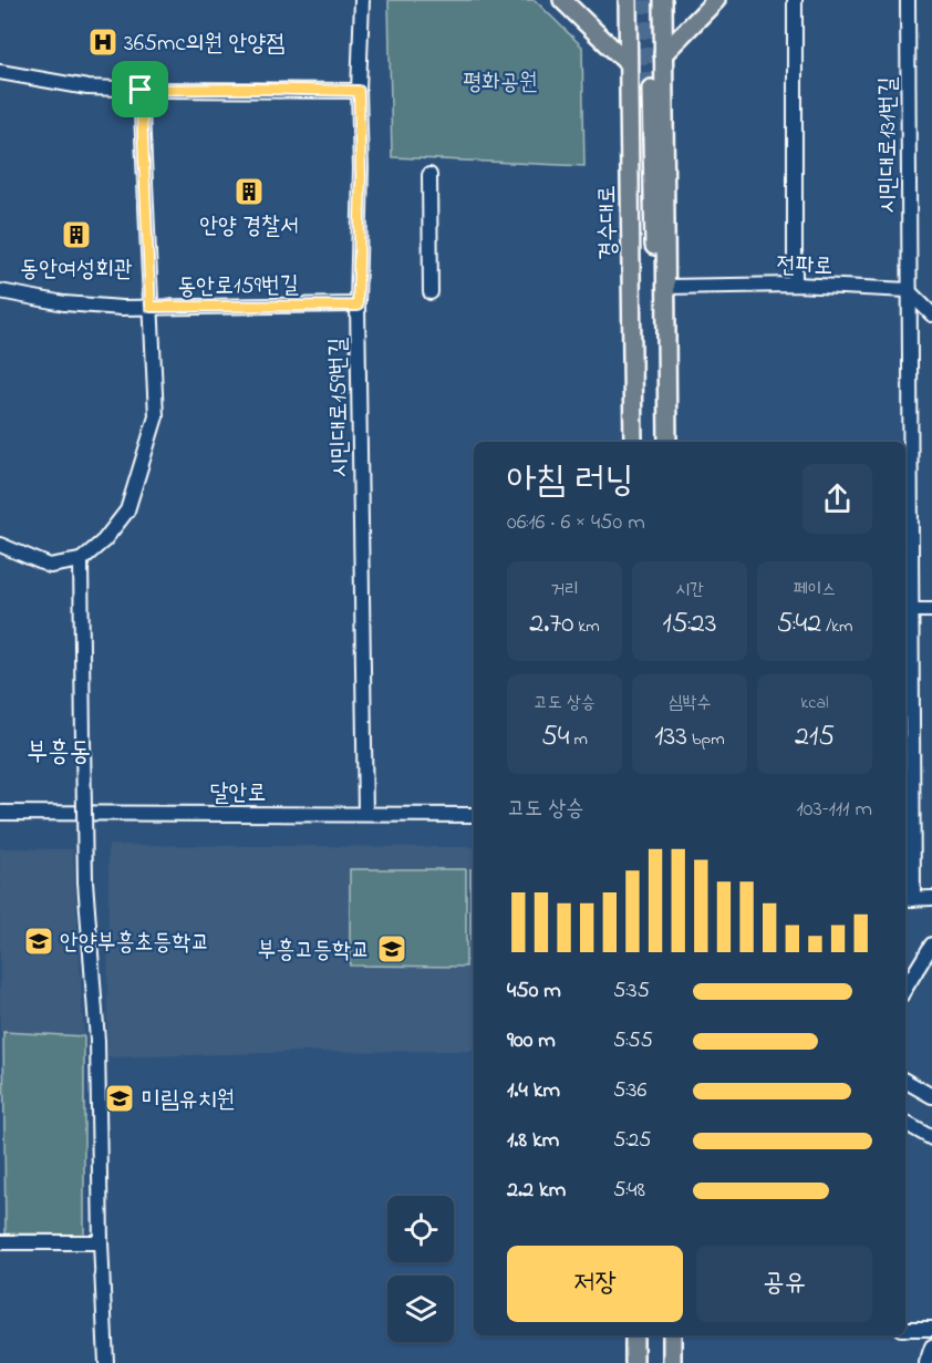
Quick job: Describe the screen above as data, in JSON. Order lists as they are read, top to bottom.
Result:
{
  "streets": {
    "main road": ["경수대로"],
    "street": [
      "시민대로131번길",
      "전파로",
      "동안로159번길",
      "시민대로159번길",
      "달안로"
    ]
  },
  "crossings": [
    ["시민대로131번길", "전파로"],
    ["동안로159번길", "시민대로159번길"],
    ["시민대로159번길", "달안로"]
  ],
  "districts": ["부흥동"],
  "parks": ["평화공원"],
  "places": {
    "hospital": ["365mc의원 안양점"],
    "building": ["안양 경찰서", "동안여성회관"],
    "school or university": ["안양부흥초등학교", "부흥고등학교", "미림유치원"]
  },
  "page": {
    "heading": ["아침 러닝", "06:16 · 6 × 450 m"],
    "stats": [
      ["거리", "2.70 km"],
      ["시간", "15:23"],
      ["페이스", "5:42 /km"],
      ["고도 상승", "54 m"],
      ["심박수", "133 bpm"],
      ["kcal", "215"]
    ],
    "chart": ["고도 상승", "103–111 m"],
    "list": [
      {
        "name": "450 m",
        "note": "5:35"
      },
      {
        "name": "900 m",
        "note": "5:55"
      },
      {
        "name": "1.4 km",
        "note": "5:36"
      },
      {
        "name": "1.8 km",
        "note": "5:25"
      },
      {
        "name": "2.2 km",
        "note": "5:48"
      }
    ],
    "buttons": ["저장", "공유"]
  }
}
